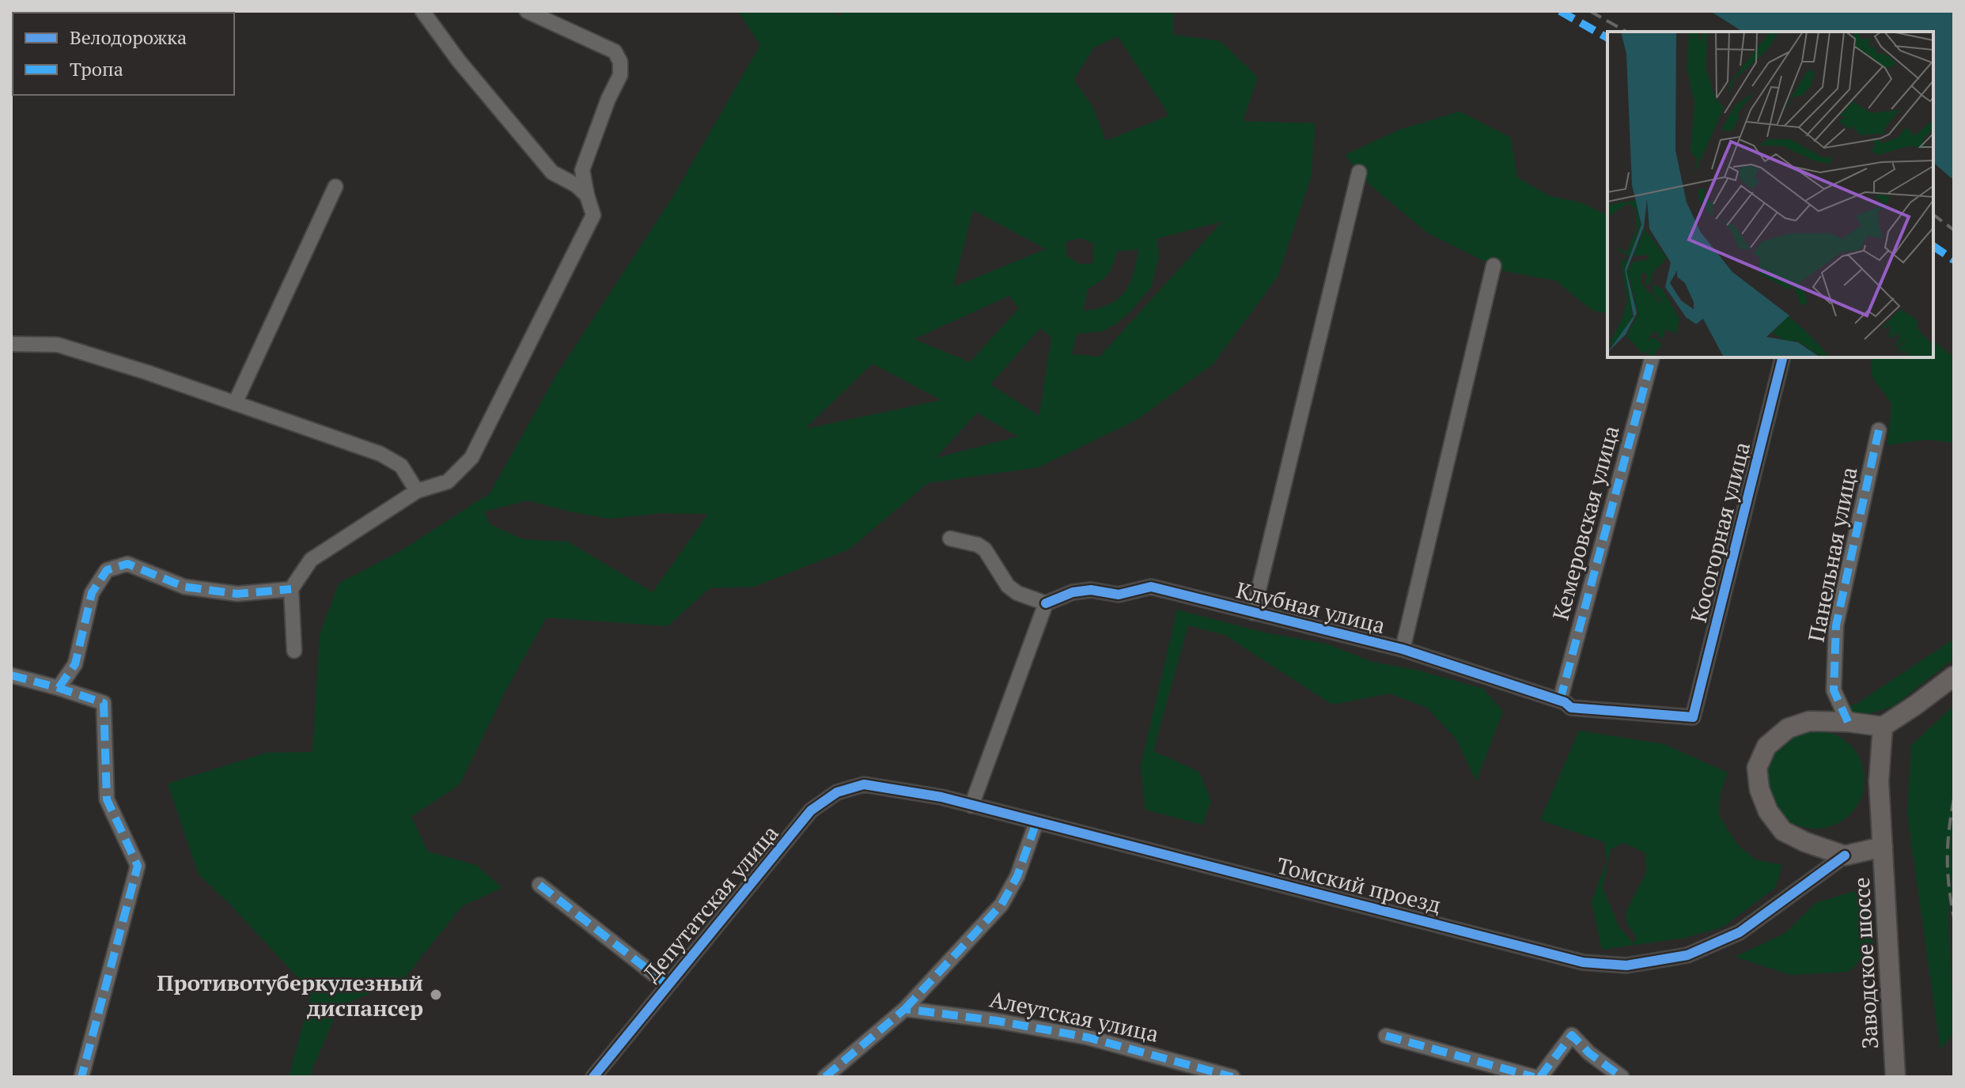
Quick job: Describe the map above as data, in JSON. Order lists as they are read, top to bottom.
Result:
{
  "streets": {
    "main road": ["Заводское шоссе"],
    "street": [
      "Кемеровская улица",
      "Косогорная улица",
      "Панельная улица",
      "Клубная улица",
      "Томский проезд",
      "Депутатская улица",
      "Алеутская улица"
    ]
  },
  "crossings": [
    ["Кемеровская улица", "Клубная улица"],
    ["Косогорная улица", "Клубная улица"],
    ["Панельная улица", "Томский проезд"],
    ["Панельная улица", "Заводское шоссе"],
    ["Томский проезд", "Депутатская улица"],
    ["Томский проезд", "Заводское шоссе"]
  ],
  "places": ["Противотуберкулезный диспансер"],
  "legend": ["Велодорожка", "Тропа"]
}
